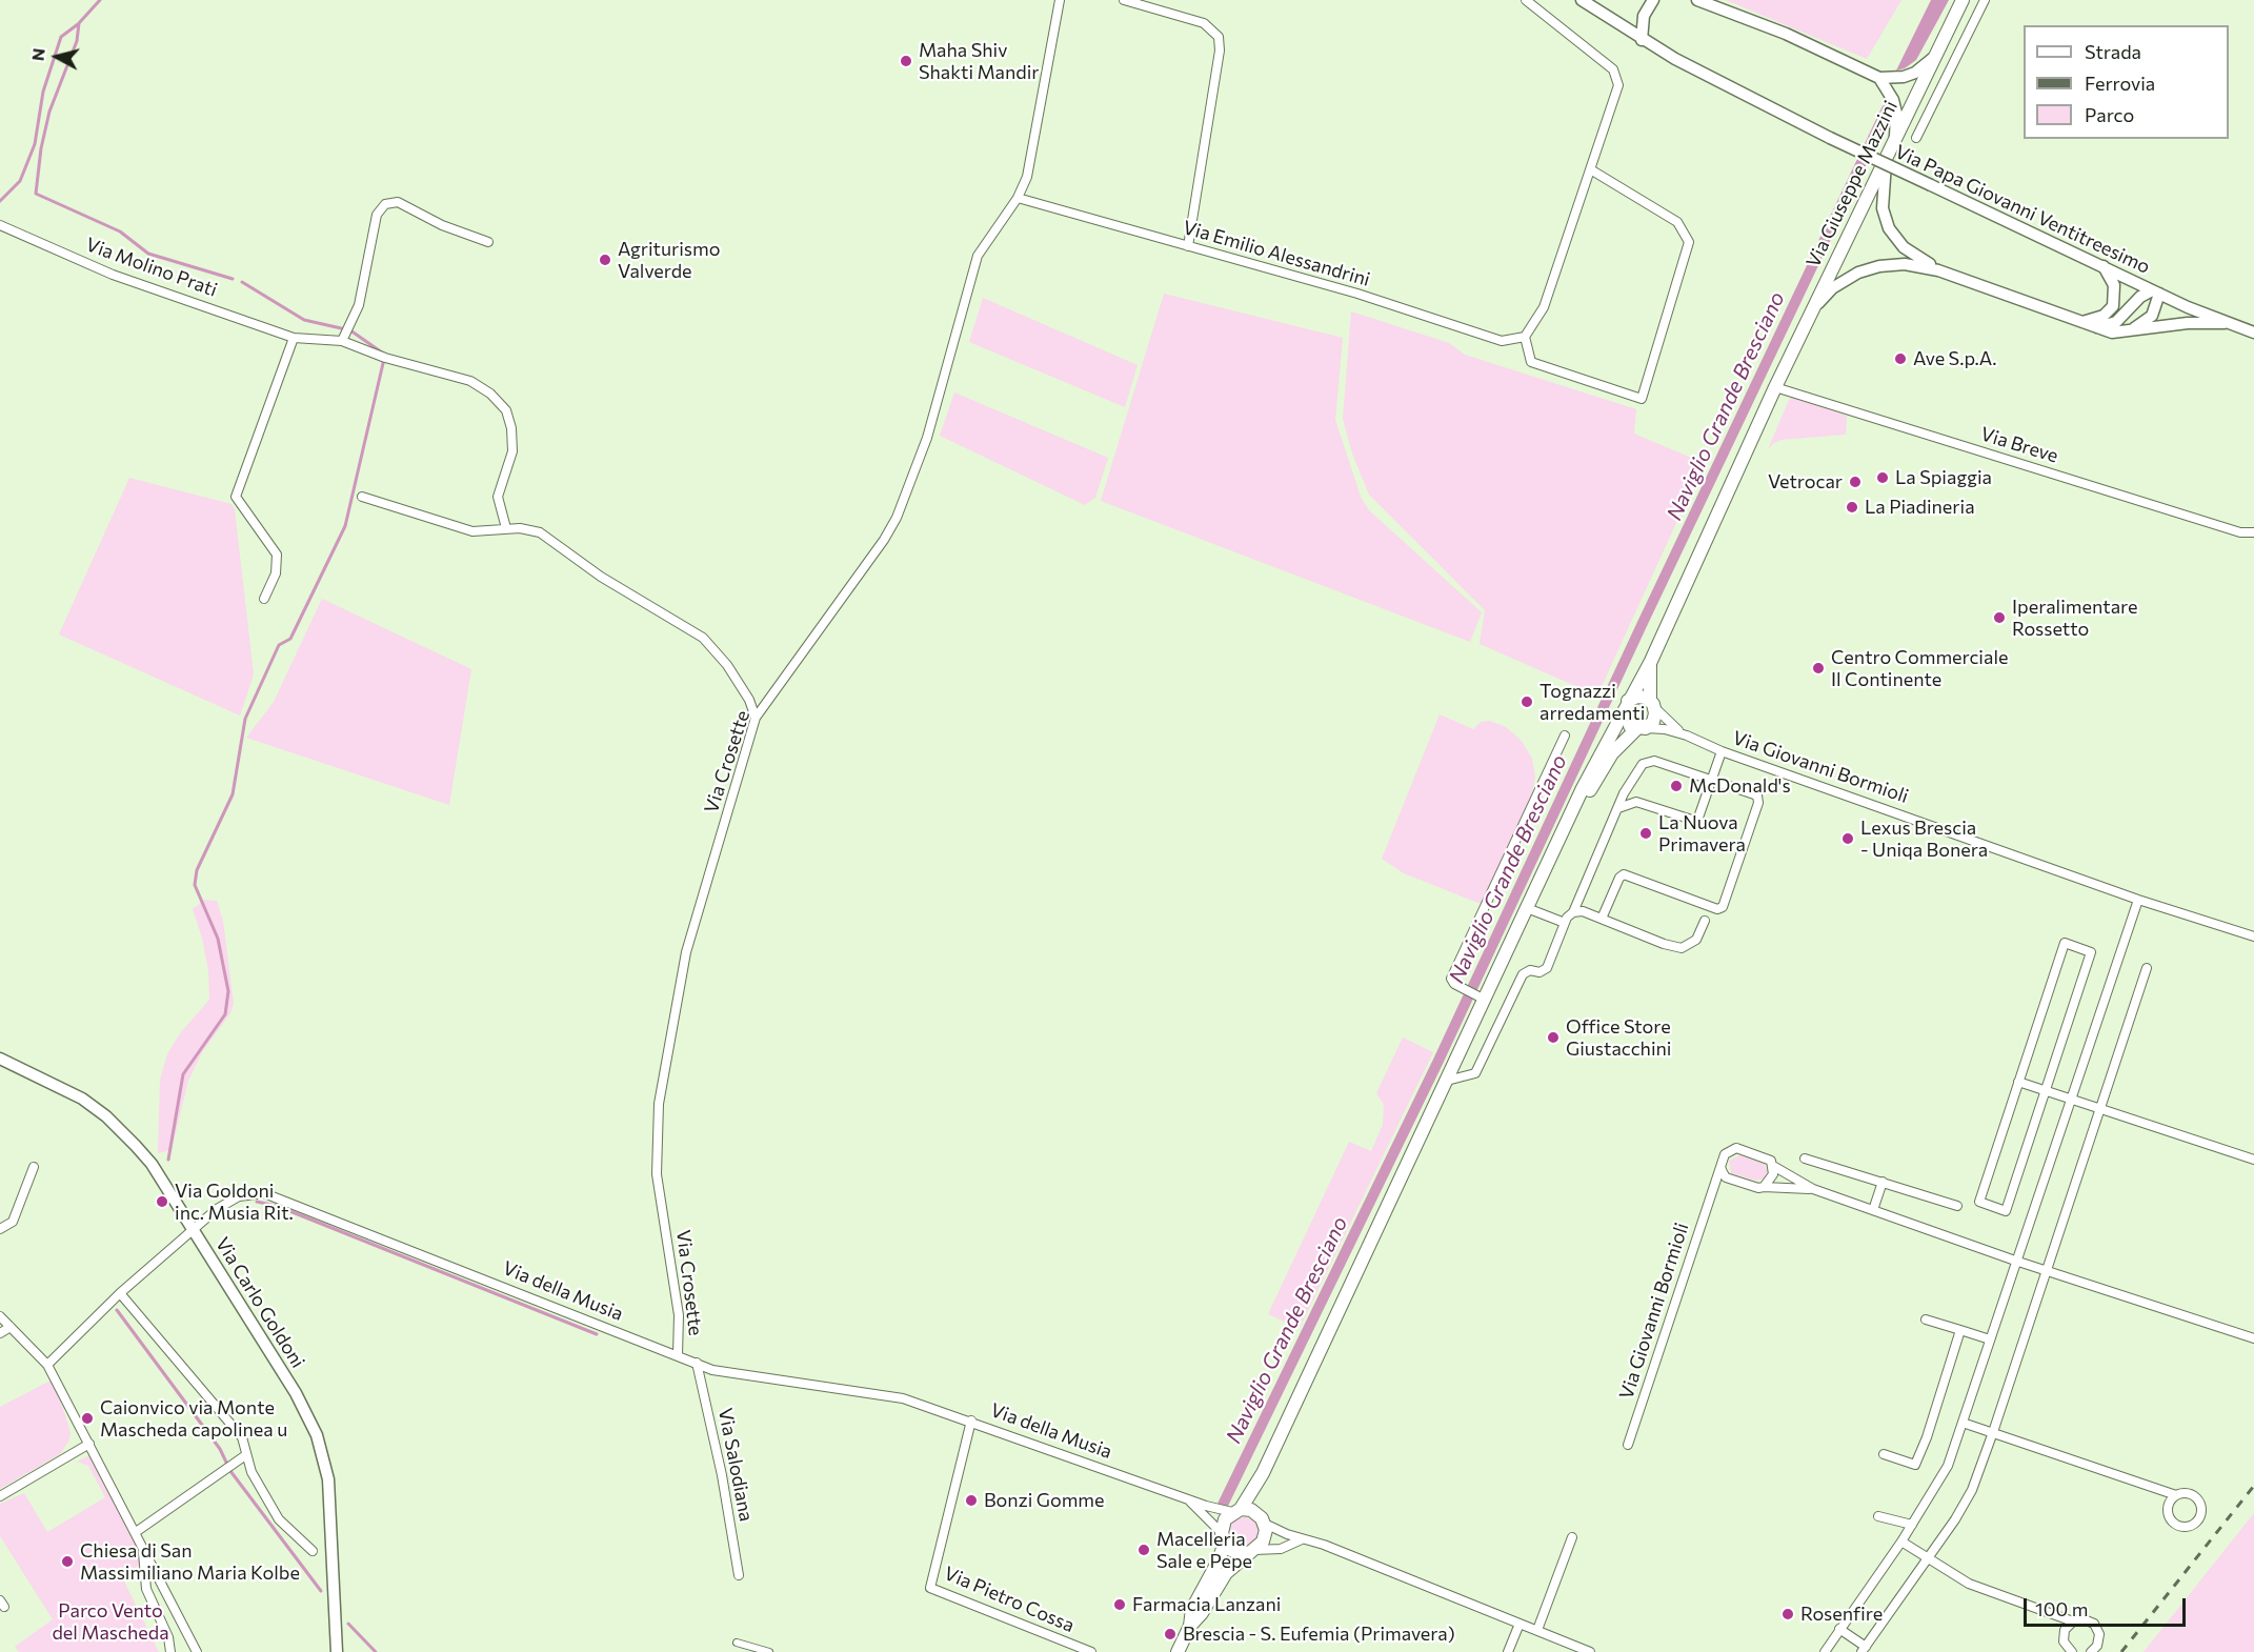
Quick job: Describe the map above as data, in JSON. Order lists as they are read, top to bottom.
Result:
{
  "streets": {
    "main road": ["Via Giuseppe Mazzini"],
    "street": [
      "Via Papa Giovanni Ventitreesimo",
      "Via Emilio Alessandrini",
      "Via Molino Prati",
      "Via Breve",
      "Via Crosette",
      "Via Giovanni Bormioli",
      "Via della Musia",
      "Via Carlo Goldoni",
      "Via Salodiana",
      "Via Pietro Cossa"
    ]
  },
  "crossings": [
    ["Via Giuseppe Mazzini", "Via Breve"],
    ["Via Emilio Alessandrini", "Via Crosette"],
    ["Via Crosette", "Via della Musia"],
    ["Via della Musia", "Via Carlo Goldoni"],
    ["Via della Musia", "Via Salodiana"],
    ["Via della Musia", "Via Pietro Cossa"]
  ],
  "water": ["Naviglio Grande Bresciano"],
  "parks": ["Parco Vento del Mascheda"],
  "places": [
    "Maha Shiv Shakti Mandir",
    "Agriturismo Valverde",
    "Ave S.p.A.",
    "La Spiaggia",
    "Vetrocar",
    "La Piadineria",
    "Iperalimentare Rossetto",
    "Centro Commerciale Il Continente",
    "Tognazzi arredamenti",
    "McDonald's",
    "La Nuova Primavera",
    "Lexus Brescia - Uniqa Bonera",
    "Office Store Giustacchini",
    "Via Goldoni inc. Musia Rit.",
    "Caionvico via Monte Mascheda capolinea u",
    "Bonzi Gomme",
    "Macelleria Sale e Pepe",
    "Chiesa di San Massimiliano Maria Kolbe",
    "Farmacia Lanzani",
    "Rosenfire",
    "Brescia - S. Eufemia (Primavera)"
  ],
  "legend": ["Strada", "Ferrovia", "Parco"],
  "scale_bar": "100 m",
  "north": "left"
}
